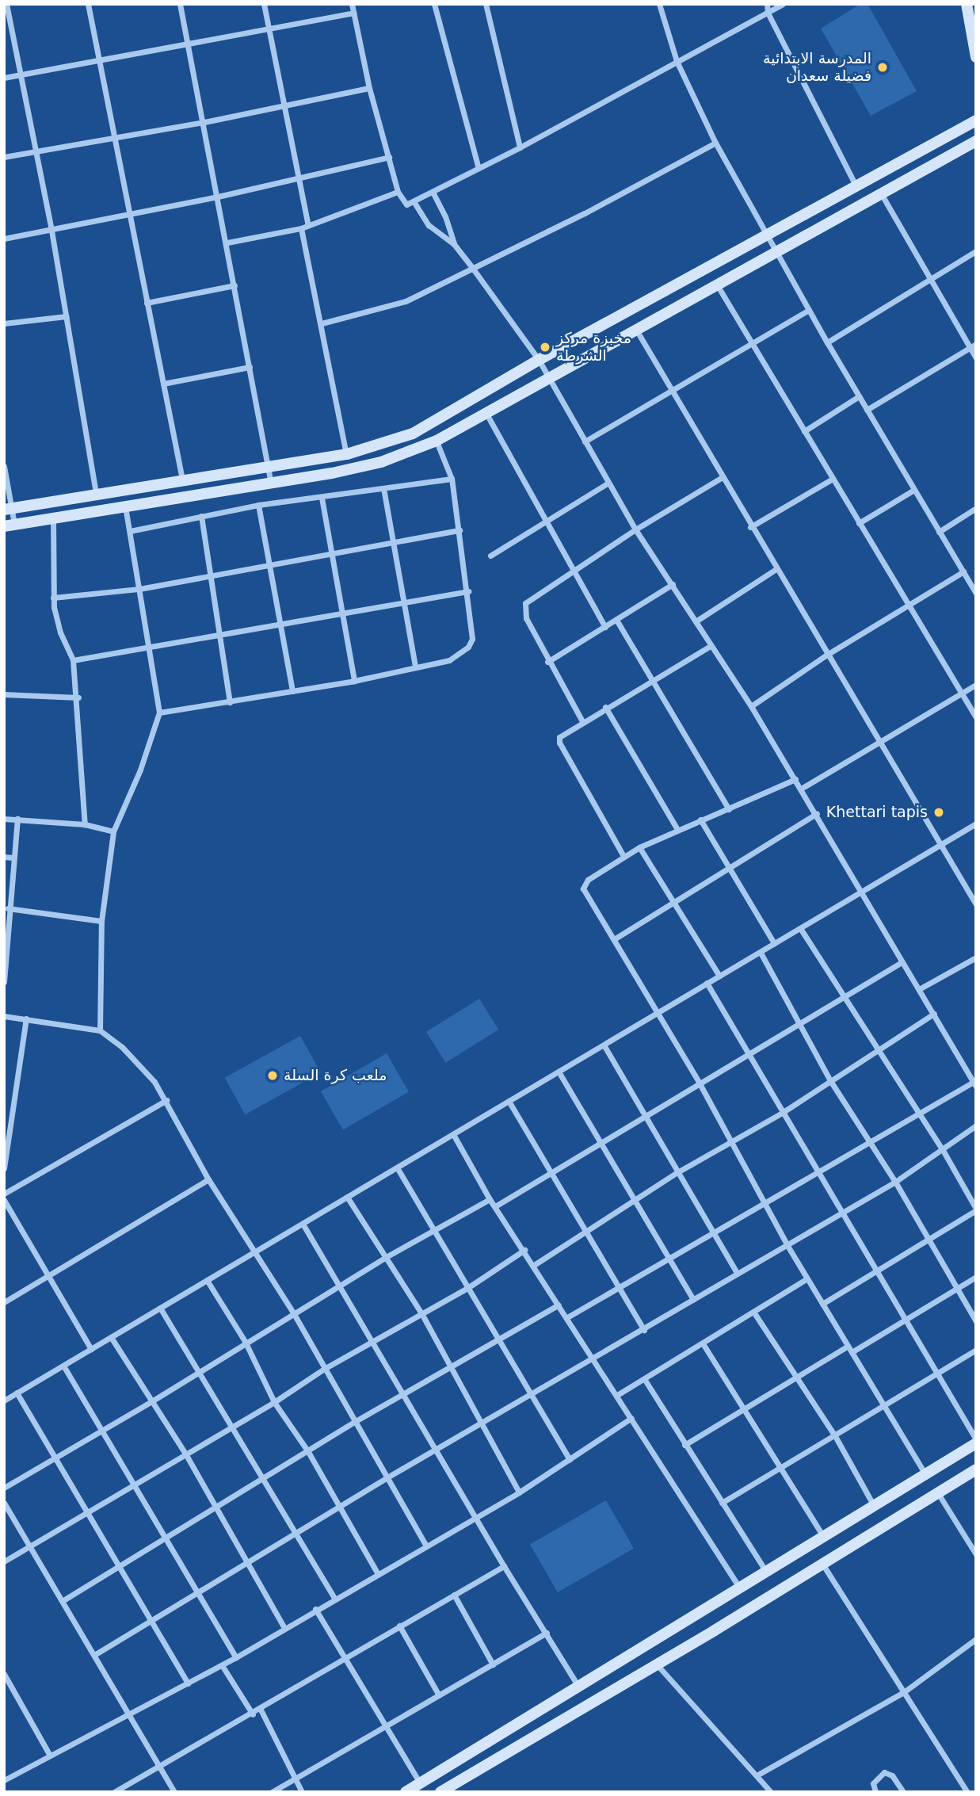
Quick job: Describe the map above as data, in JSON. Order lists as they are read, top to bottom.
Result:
{
  "places": [
    "المدرسة الابتدائية فضيلة سعدان",
    "مخبزة مركز الشرطة",
    "Khettari tapis",
    "ملعب كرة السلة"
  ]
}
